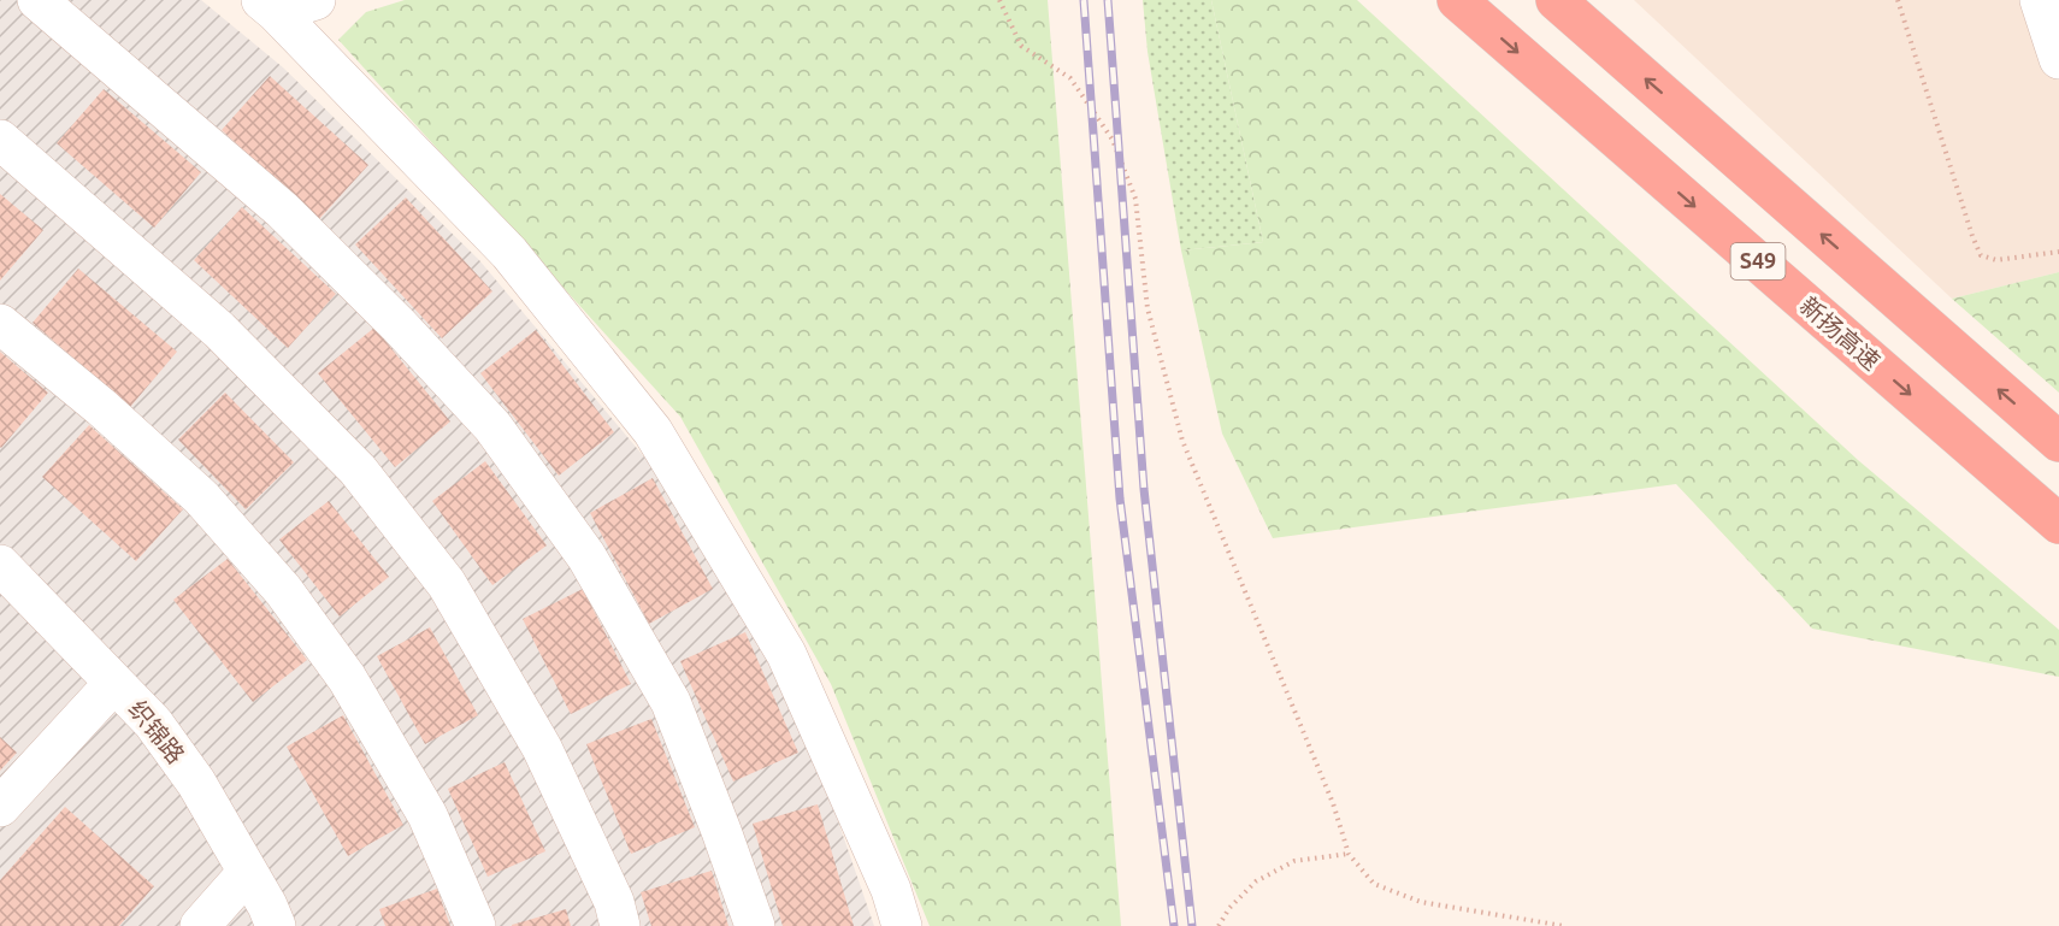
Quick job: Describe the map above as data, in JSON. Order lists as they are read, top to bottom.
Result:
{
  "streets": {
    "highway": ["S49", "新扬高速"],
    "street": ["织锦路"]
  }
}
